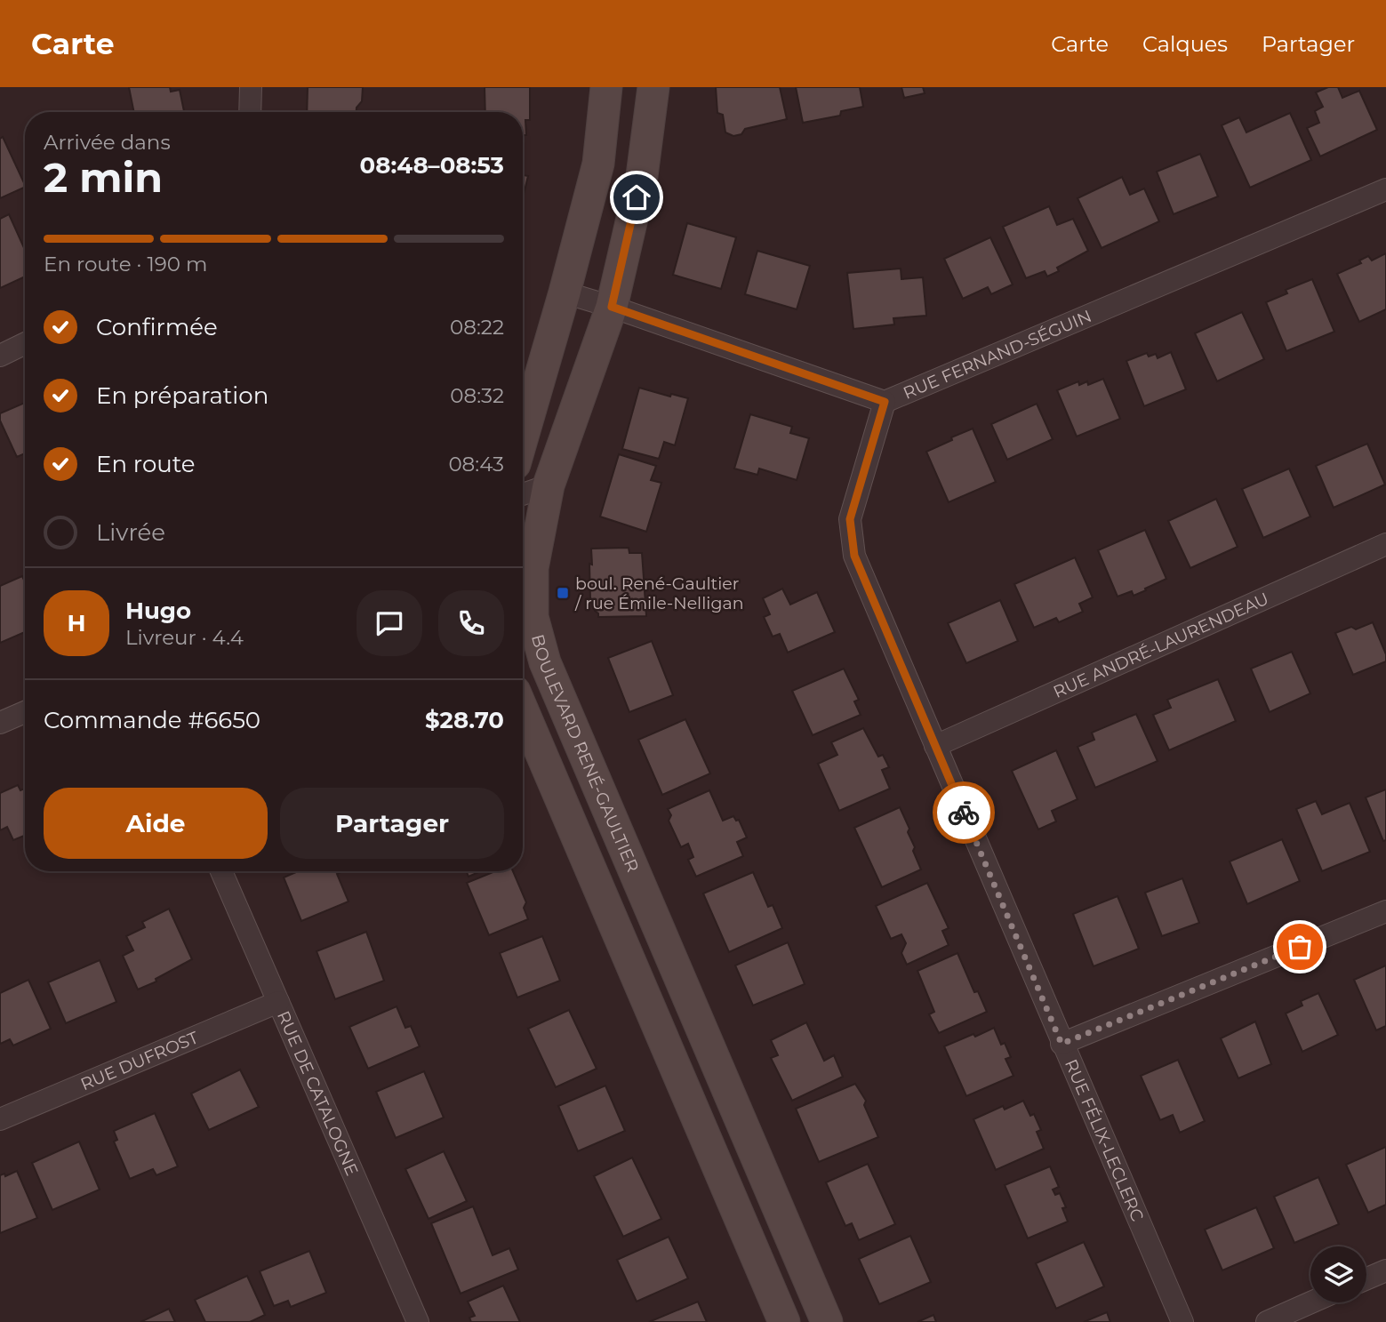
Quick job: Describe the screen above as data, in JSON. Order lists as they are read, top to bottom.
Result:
{
  "streets": {
    "street": [
      "RUE FERNAND-SÉGUIN",
      "RUE ANDRÉ-LAURENDEAU",
      "BOULEVARD RENÉ-GAULTIER",
      "RUE DUFROST",
      "RUE DE CATALOGNE",
      "RUE FÉLIX-LECLERC"
    ]
  },
  "crossings": [
    ["RUE FERNAND-SÉGUIN", "BOULEVARD RENÉ-GAULTIER"],
    ["RUE FERNAND-SÉGUIN", "RUE FÉLIX-LECLERC"],
    ["RUE ANDRÉ-LAURENDEAU", "RUE FÉLIX-LECLERC"],
    ["RUE DUFROST", "RUE DE CATALOGNE"]
  ],
  "places": {
    "transit": ["boul. René-Gaultier / rue Émile-Nelligan"]
  },
  "page": {
    "header": "Carte",
    "nav": ["Carte", "Calques", "Partager"],
    "heading": ["2 min", "Arrivée dans", "08:48–08:53"],
    "panel": [
      "Hugo",
      "Livreur · 4.4",
      "Commande #6650",
      "$28.70"
    ],
    "bar": "En route · 190 m",
    "list": [
      ["Confirmée", "08:22"],
      ["En préparation", "08:32"],
      ["En route", "08:43"],
      "Livrée"
    ],
    "round": "H",
    "buttons": ["Aide", "Partager"]
  }
}
